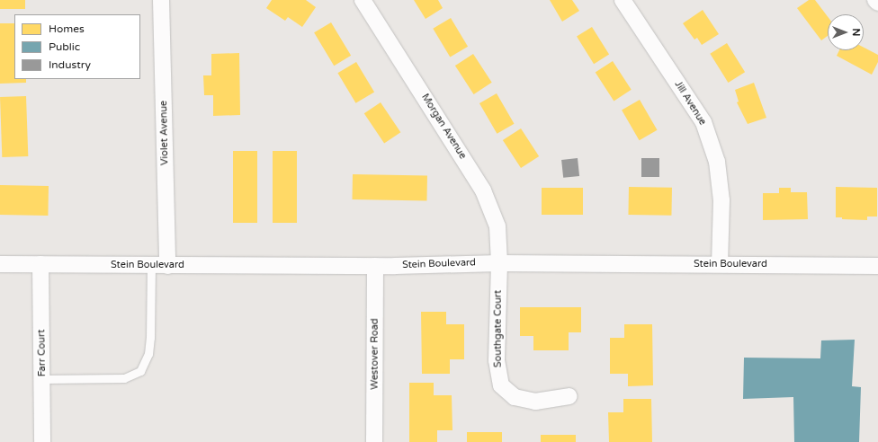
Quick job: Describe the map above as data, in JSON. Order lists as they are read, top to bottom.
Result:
{
  "streets": {
    "street": [
      "Jill Avenue",
      "Morgan Avenue",
      "Violet Avenue",
      "Stein Boulevard",
      "Southgate Court",
      "Farr Court",
      "Westover Road"
    ]
  },
  "crossings": [
    ["Jill Avenue", "Stein Boulevard"],
    ["Morgan Avenue", "Stein Boulevard"],
    ["Morgan Avenue", "Southgate Court"],
    ["Violet Avenue", "Stein Boulevard"],
    ["Stein Boulevard", "Southgate Court"],
    ["Stein Boulevard", "Farr Court"],
    ["Stein Boulevard", "Westover Road"]
  ],
  "legend": ["Homes", "Public", "Industry"],
  "north": "right"
}
